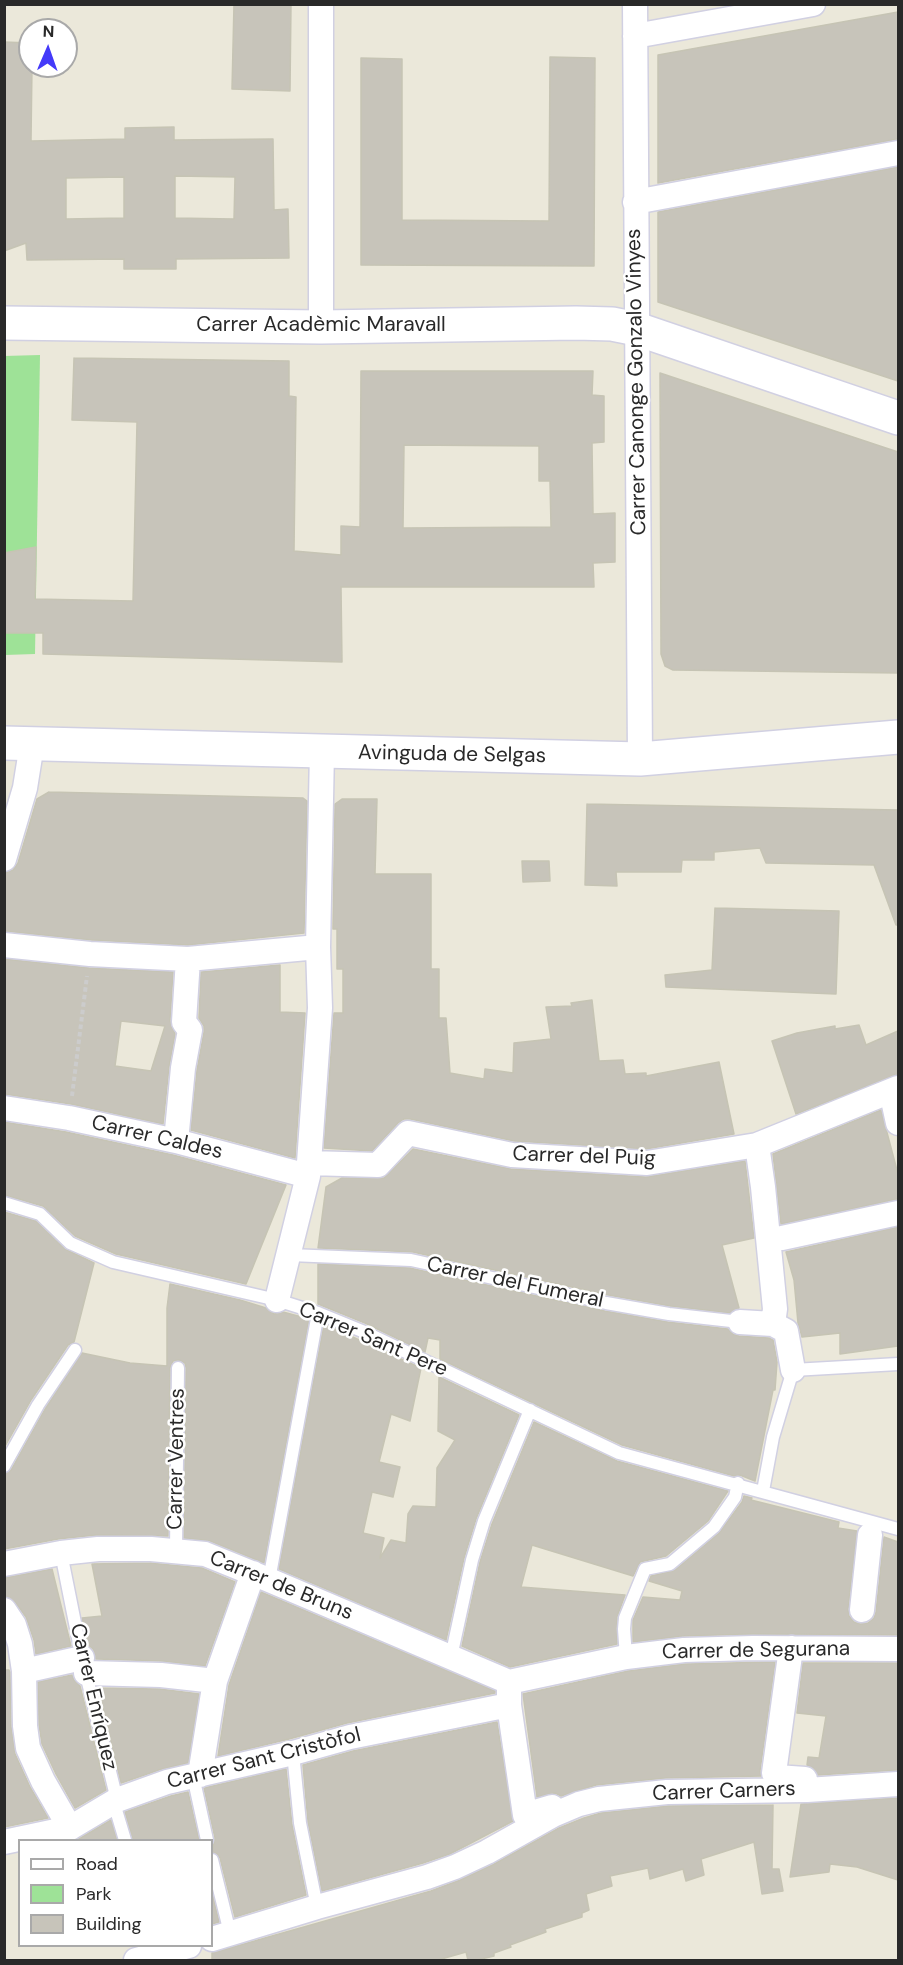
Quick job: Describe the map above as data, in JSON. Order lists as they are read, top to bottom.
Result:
{
  "streets": {
    "street": [
      "Carrer Acadèmic Maravall",
      "Carrer Canonge Gonzalo Vinyes",
      "Avinguda de Selgas",
      "Carrer Caldes",
      "Carrer del Puig",
      "Carrer de Bruns",
      "Carrer de Segurana",
      "Carrer Sant Cristòfol",
      "Carrer Carners"
    ],
    "lane": [
      "Carrer del Fumeral",
      "Carrer Sant Pere",
      "Carrer Ventres",
      "Carrer Enríquez"
    ]
  },
  "crossings": [
    ["Carrer Acadèmic Maravall", "Carrer Canonge Gonzalo Vinyes"],
    ["Carrer Canonge Gonzalo Vinyes", "Avinguda de Selgas"],
    ["Carrer Caldes", "Carrer del Puig"],
    ["Carrer Ventres", "Carrer de Bruns"],
    ["Carrer de Bruns", "Carrer de Segurana"],
    ["Carrer de Bruns", "Carrer Enríquez"],
    ["Carrer de Bruns", "Carrer Sant Cristòfol"],
    ["Carrer de Bruns", "Carrer Carners"],
    ["Carrer de Segurana", "Carrer Sant Cristòfol"],
    ["Carrer de Segurana", "Carrer Carners"],
    ["Carrer Enríquez", "Carrer Sant Cristòfol"],
    ["Carrer Sant Cristòfol", "Carrer Carners"]
  ],
  "legend": ["Road", "Park", "Building"],
  "north": "top"
}
